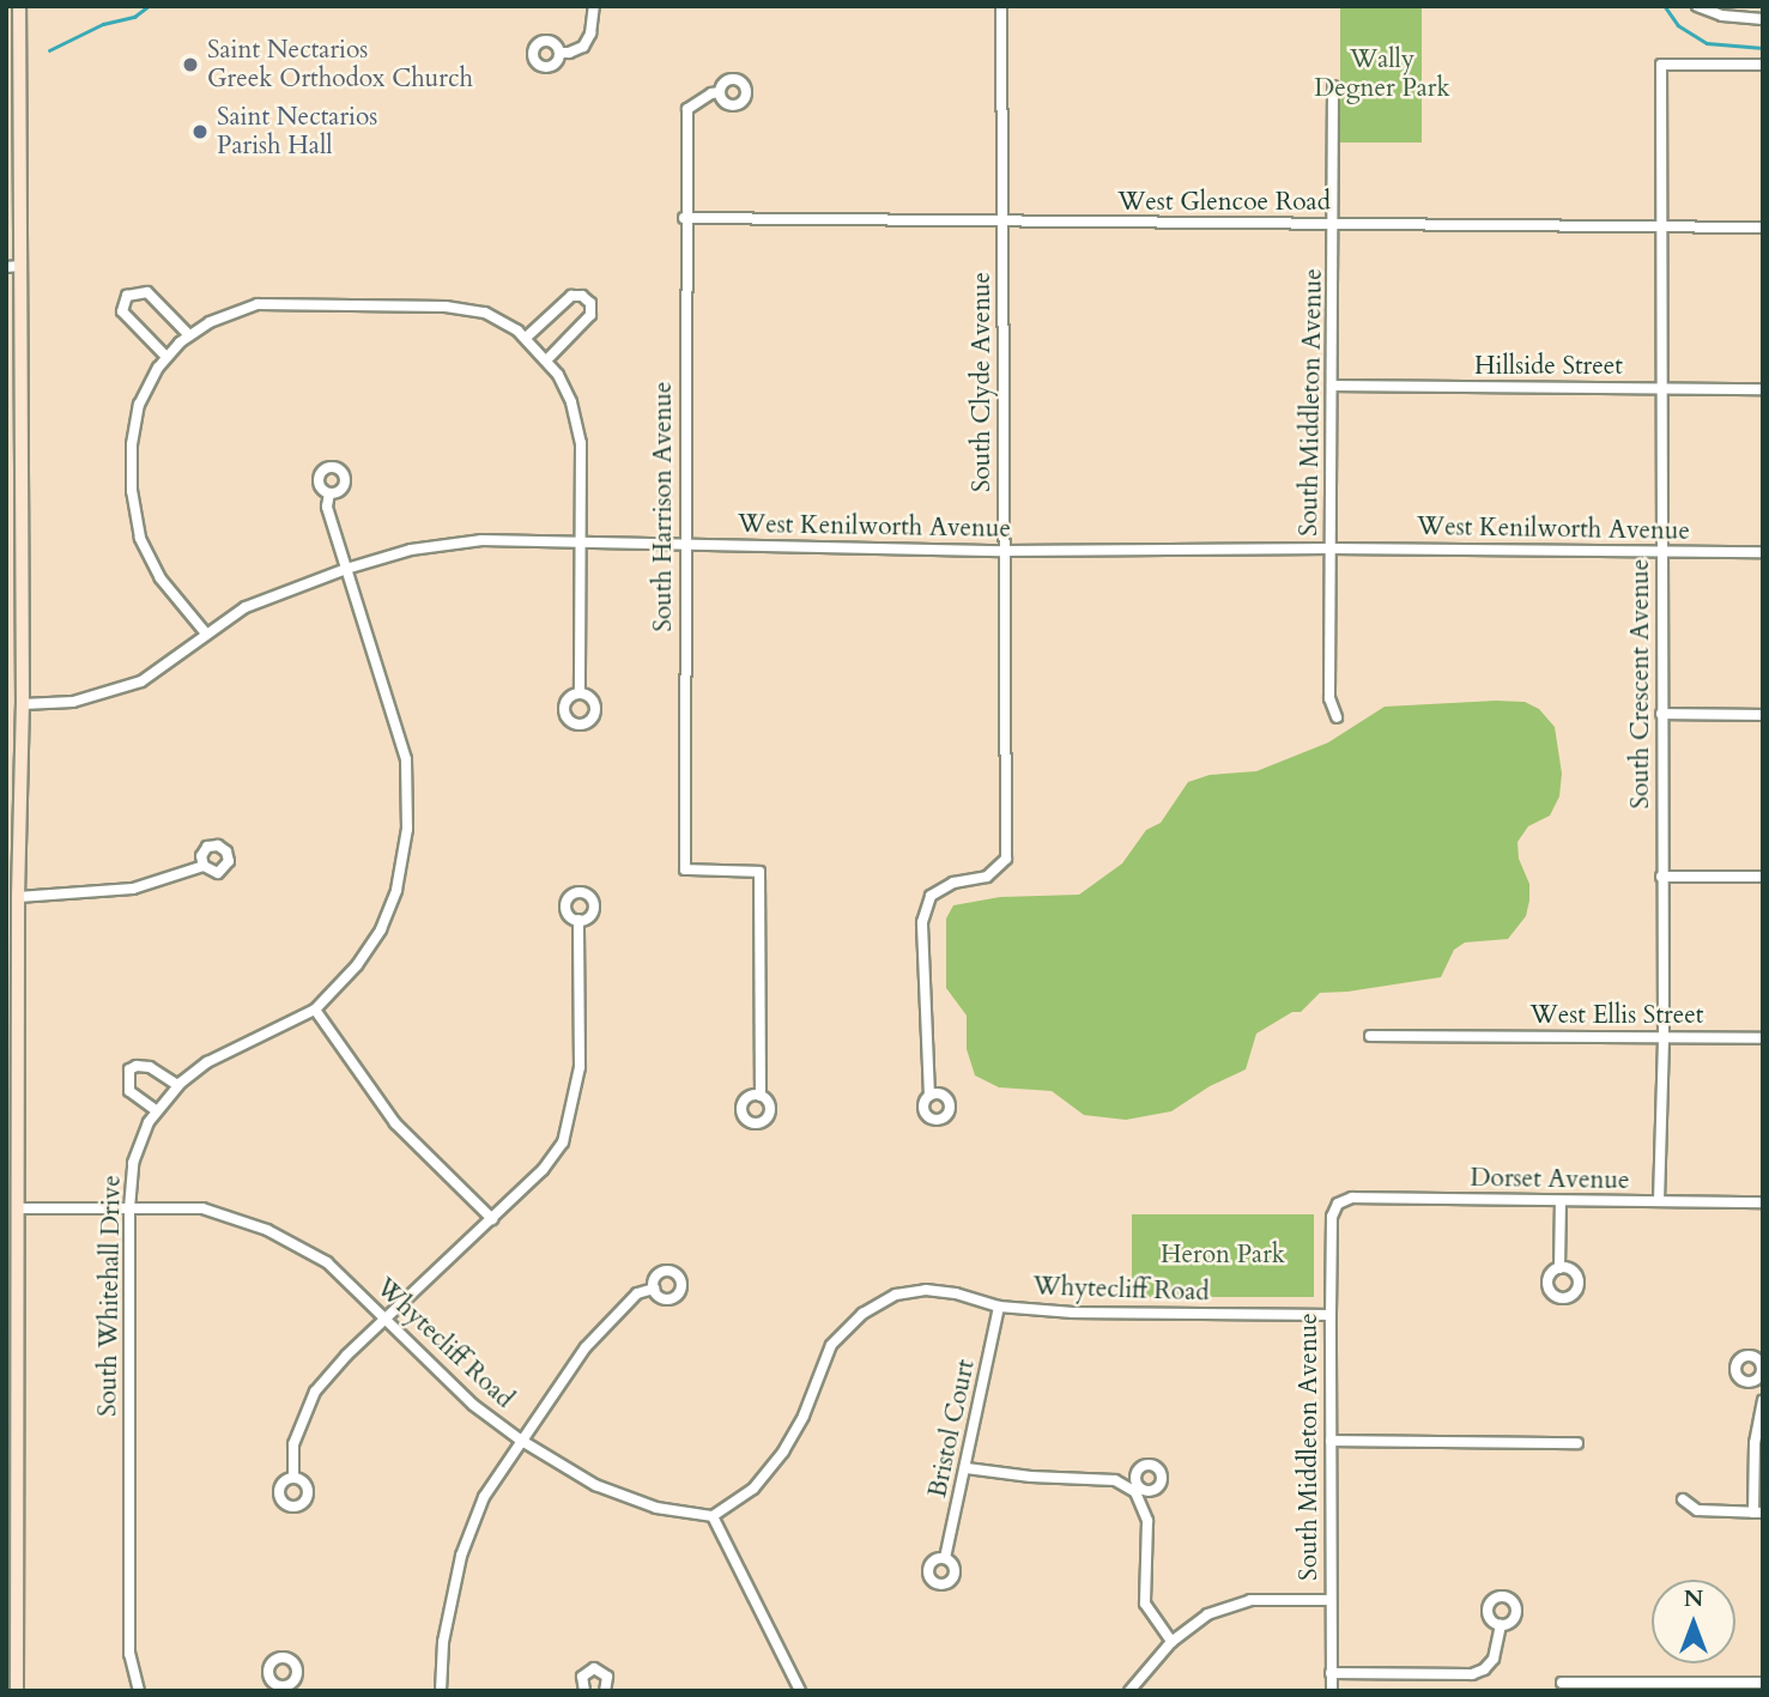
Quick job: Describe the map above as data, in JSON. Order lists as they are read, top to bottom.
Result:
{
  "streets": {
    "street": [
      "West Glencoe Road",
      "Hillside Street",
      "South Clyde Avenue",
      "South Middleton Avenue",
      "South Harrison Avenue",
      "West Kenilworth Avenue",
      "South Crescent Avenue",
      "West Ellis Street",
      "Dorset Avenue",
      "Whytecliff Road",
      "South Whitehall Drive",
      "Bristol Court"
    ]
  },
  "crossings": [
    ["West Glencoe Road", "South Clyde Avenue"],
    ["West Glencoe Road", "South Middleton Avenue"],
    ["West Glencoe Road", "South Harrison Avenue"],
    ["West Glencoe Road", "South Crescent Avenue"],
    ["Hillside Street", "South Middleton Avenue"],
    ["Hillside Street", "South Crescent Avenue"],
    ["South Clyde Avenue", "West Kenilworth Avenue"],
    ["South Middleton Avenue", "West Kenilworth Avenue"],
    ["South Middleton Avenue", "Dorset Avenue"],
    ["South Middleton Avenue", "Whytecliff Road"],
    ["South Harrison Avenue", "West Kenilworth Avenue"],
    ["West Kenilworth Avenue", "South Crescent Avenue"],
    ["West Kenilworth Avenue", "South Whitehall Drive"],
    ["South Crescent Avenue", "West Ellis Street"],
    ["South Crescent Avenue", "Dorset Avenue"],
    ["Whytecliff Road", "South Whitehall Drive"],
    ["Whytecliff Road", "Bristol Court"]
  ],
  "parks": ["Wally Degner Park", "Heron Park"],
  "places": ["Saint Nectarios Greek Orthodox Church", "Saint Nectarios Parish Hall"],
  "north": "top"
}
